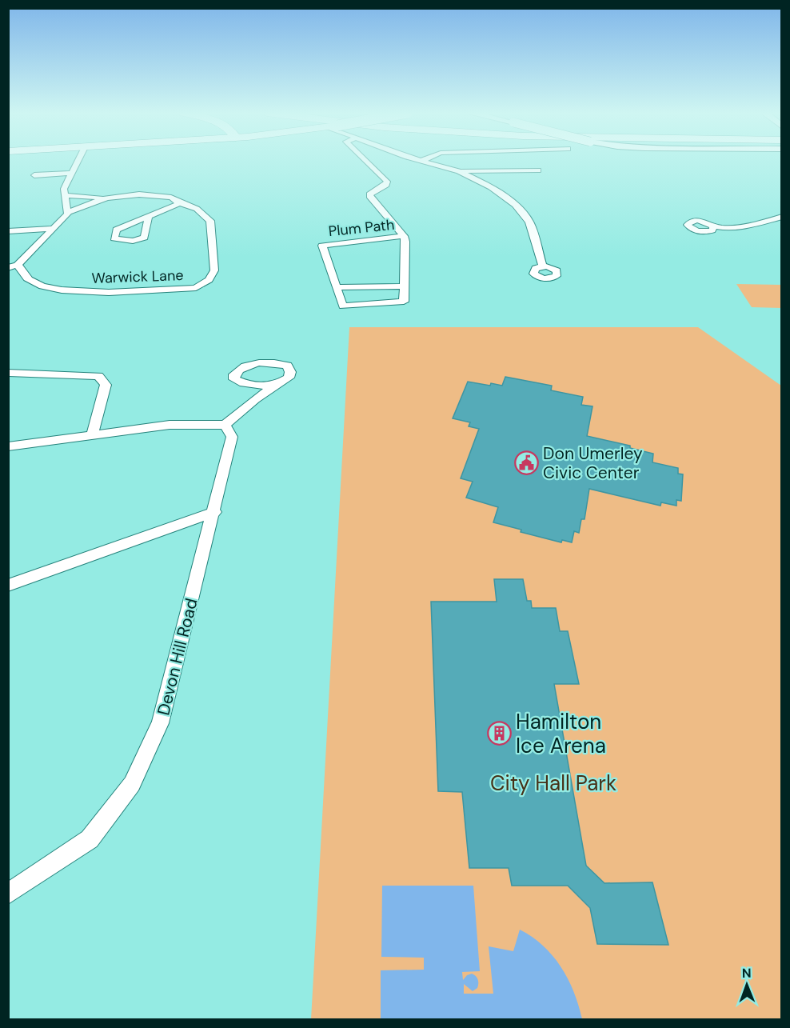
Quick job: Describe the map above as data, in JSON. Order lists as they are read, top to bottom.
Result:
{
  "streets": {
    "street": ["Plum Path", "Warwick Lane", "Devon Hill Road"]
  },
  "parks": ["City Hall Park"],
  "places": {
    "public building": ["Don Umerley Civic Center"],
    "building": ["Hamilton Ice Arena"]
  },
  "north": "top"
}
